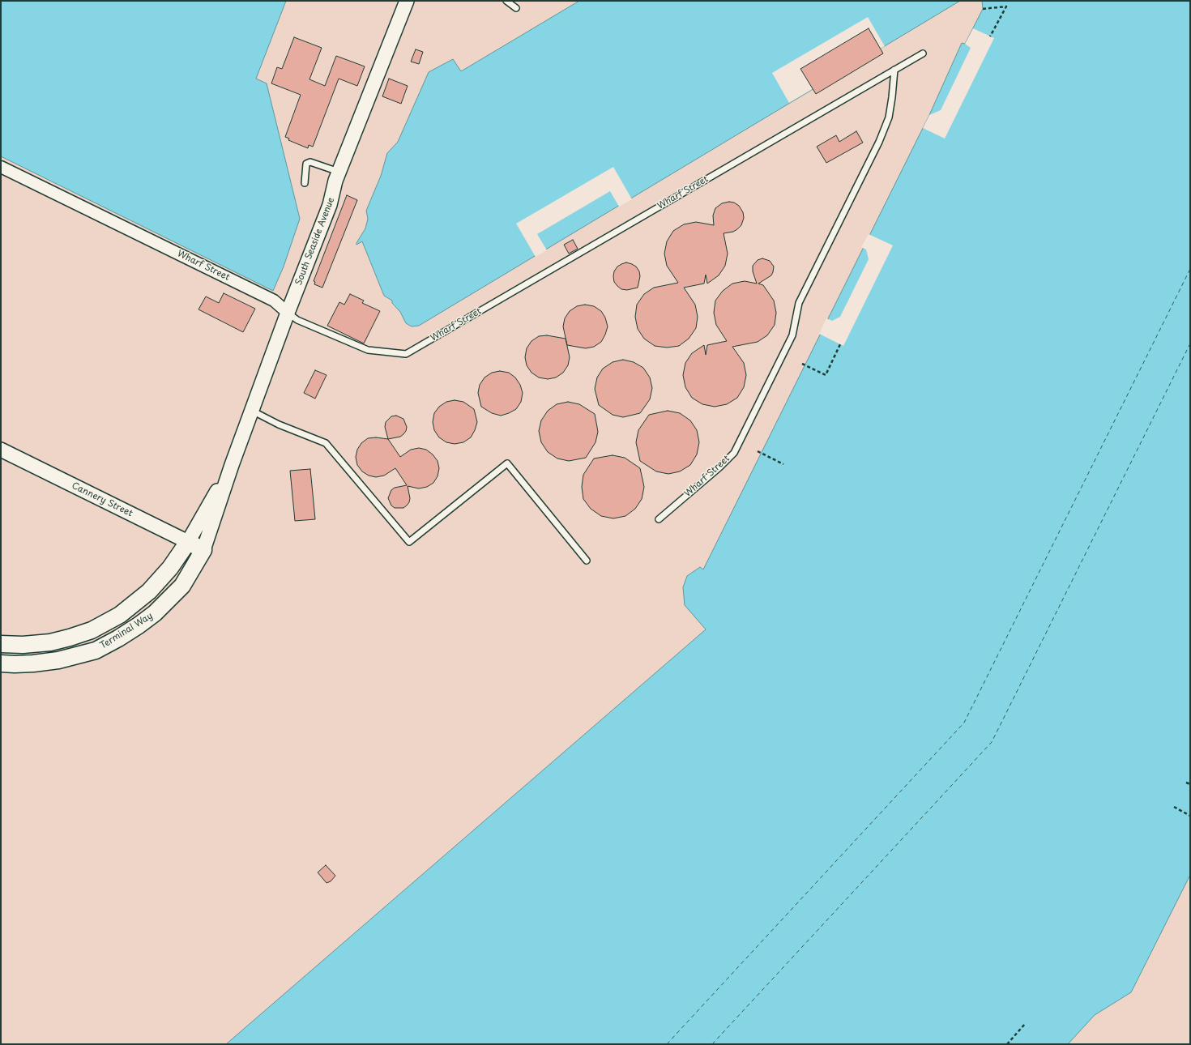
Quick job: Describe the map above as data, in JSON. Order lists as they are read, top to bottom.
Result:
{
  "streets": {
    "main road": ["Cannery Street", "Terminal Way"],
    "street": ["Wharf Street", "South Seaside Avenue"]
  },
  "crossings": [
    ["Wharf Street", "South Seaside Avenue"],
    ["South Seaside Avenue", "Cannery Street"],
    ["South Seaside Avenue", "Terminal Way"],
    ["Cannery Street", "Terminal Way"]
  ]
}
